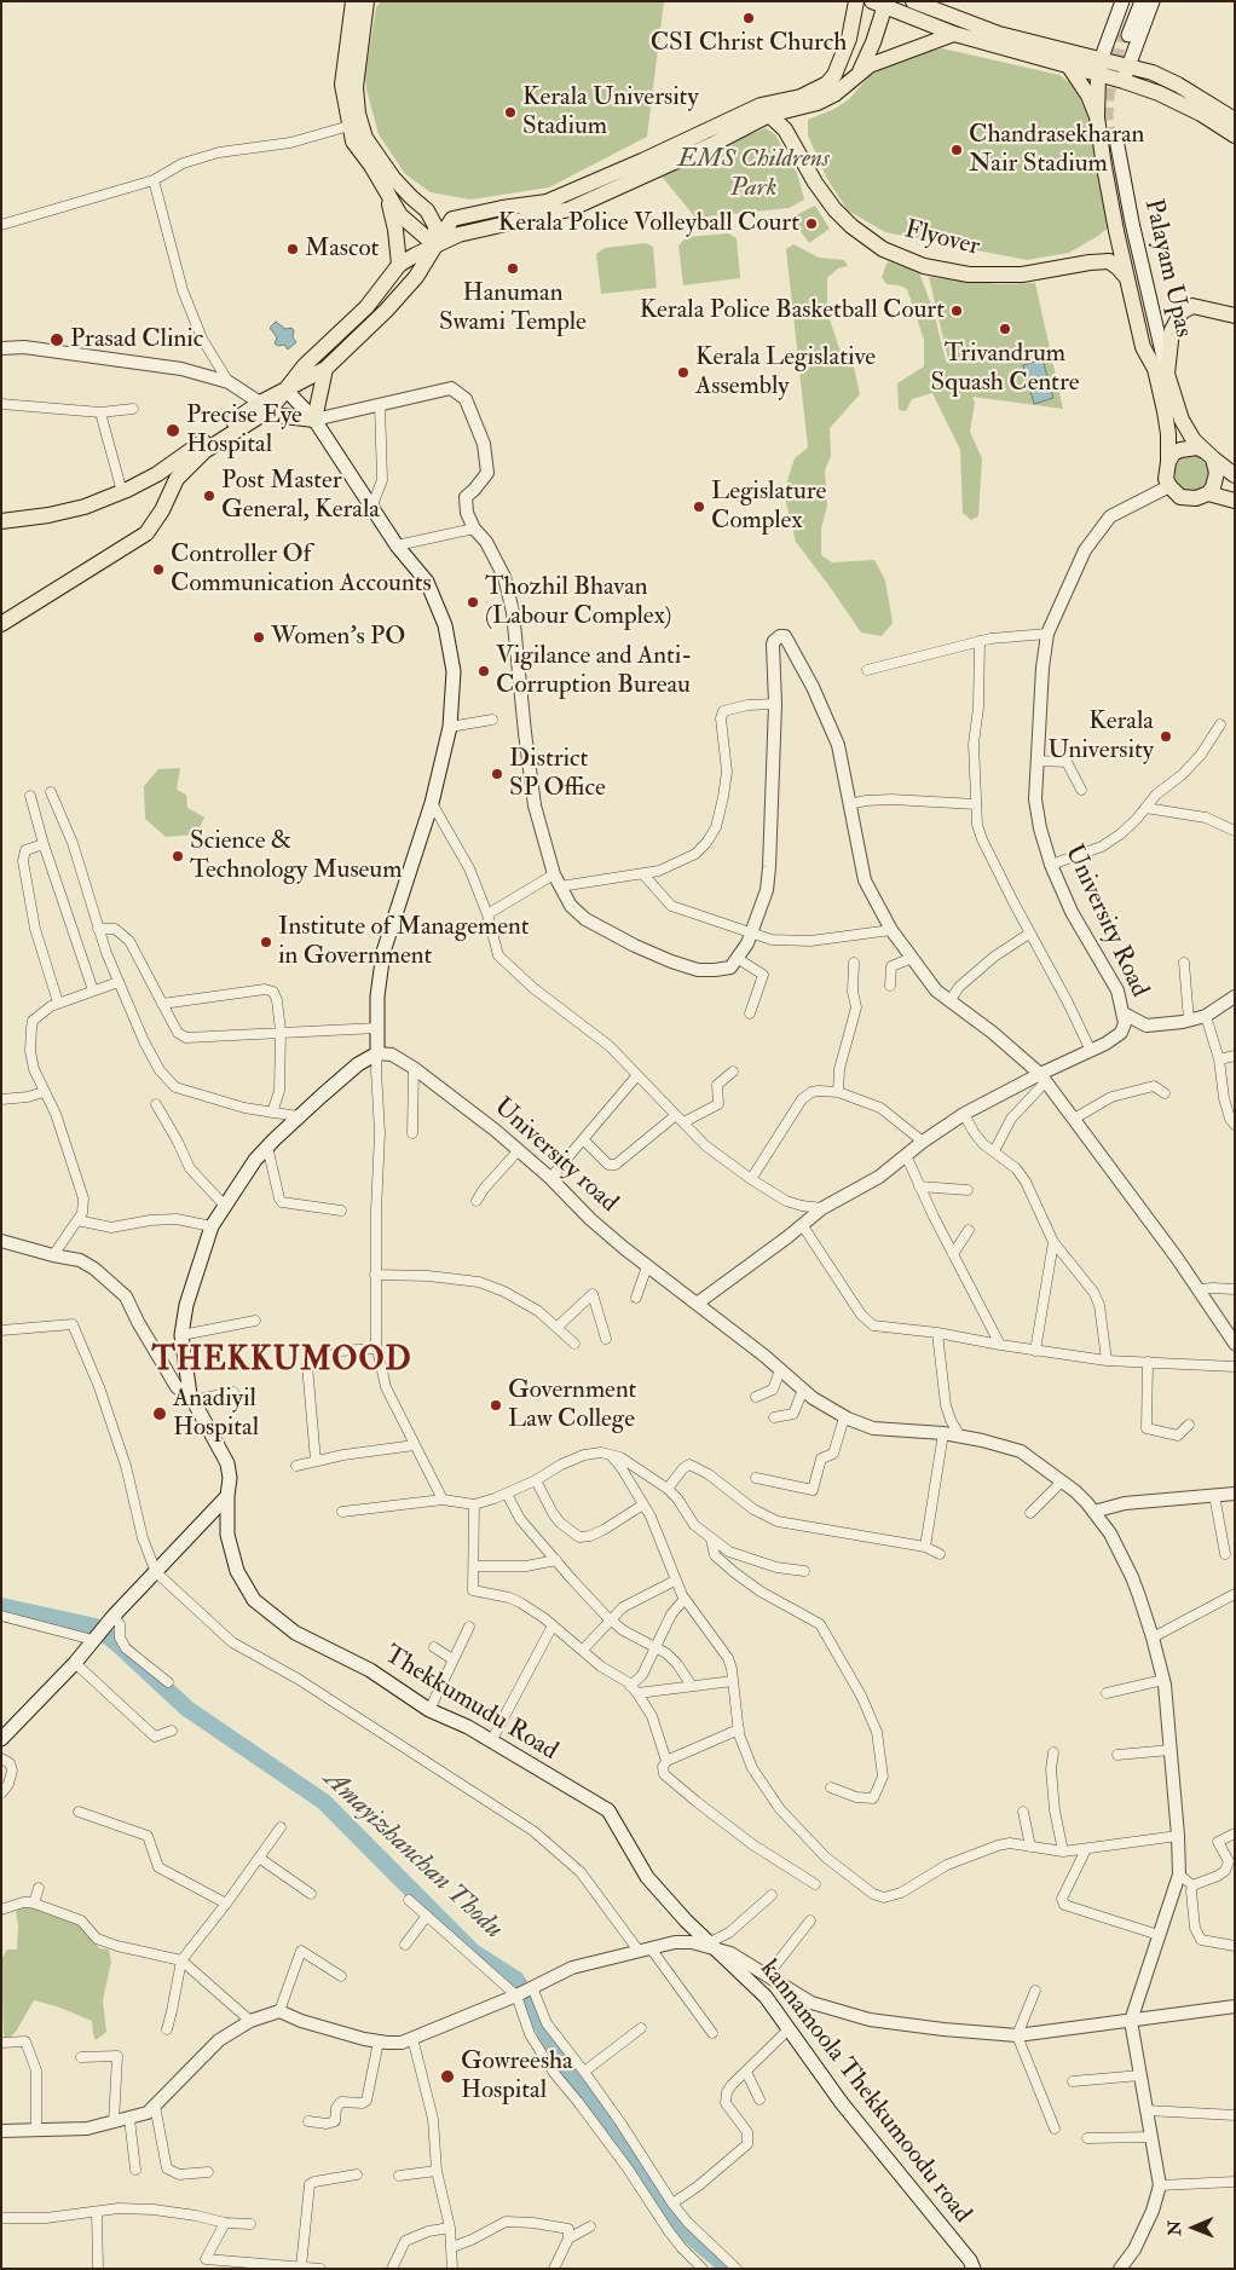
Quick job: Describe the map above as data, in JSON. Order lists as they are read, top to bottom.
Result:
{
  "streets": {
    "main road": [
      "Flyover",
      "Palayam Upas",
      "Thekkumudu Road",
      "kannamoola Thekkumoodu road"
    ],
    "street": ["University Road", "University road"]
  },
  "crossings": [
    ["University Road", "University road"],
    ["Thekkumudu Road", "kannamoola Thekkumoodu road"]
  ],
  "districts": ["THEKKUMOOD"],
  "water": ["Amayizhanchan Thodu"],
  "parks": ["EMS Childrens Park"],
  "places": [
    "CSI Christ Church",
    "Kerala University Stadium",
    "Chandrasekharan Nair Stadium",
    "Kerala Police Volleyball Court",
    "Mascot",
    "Hanuman Swami Temple",
    "Kerala Police Basketball Court",
    "Trivandrum Squash Centre",
    "Prasad Clinic",
    "Kerala Legislative Assembly",
    "Precise Eye Hospital",
    "Post Master General, Kerala",
    "Legislature Complex",
    "Controller Of Communication Accounts",
    "Thozhil Bhavan (Labour Complex)",
    "Women's PO",
    "Vigilance and Anti- Corruption Bureau",
    "Kerala University",
    "District SP Office",
    "Science & Technology Museum",
    "Institute of Management in Government",
    "Government Law College",
    "Anadiyil Hospital",
    "Gowreesha Hospital"
  ],
  "north": "left"
}
